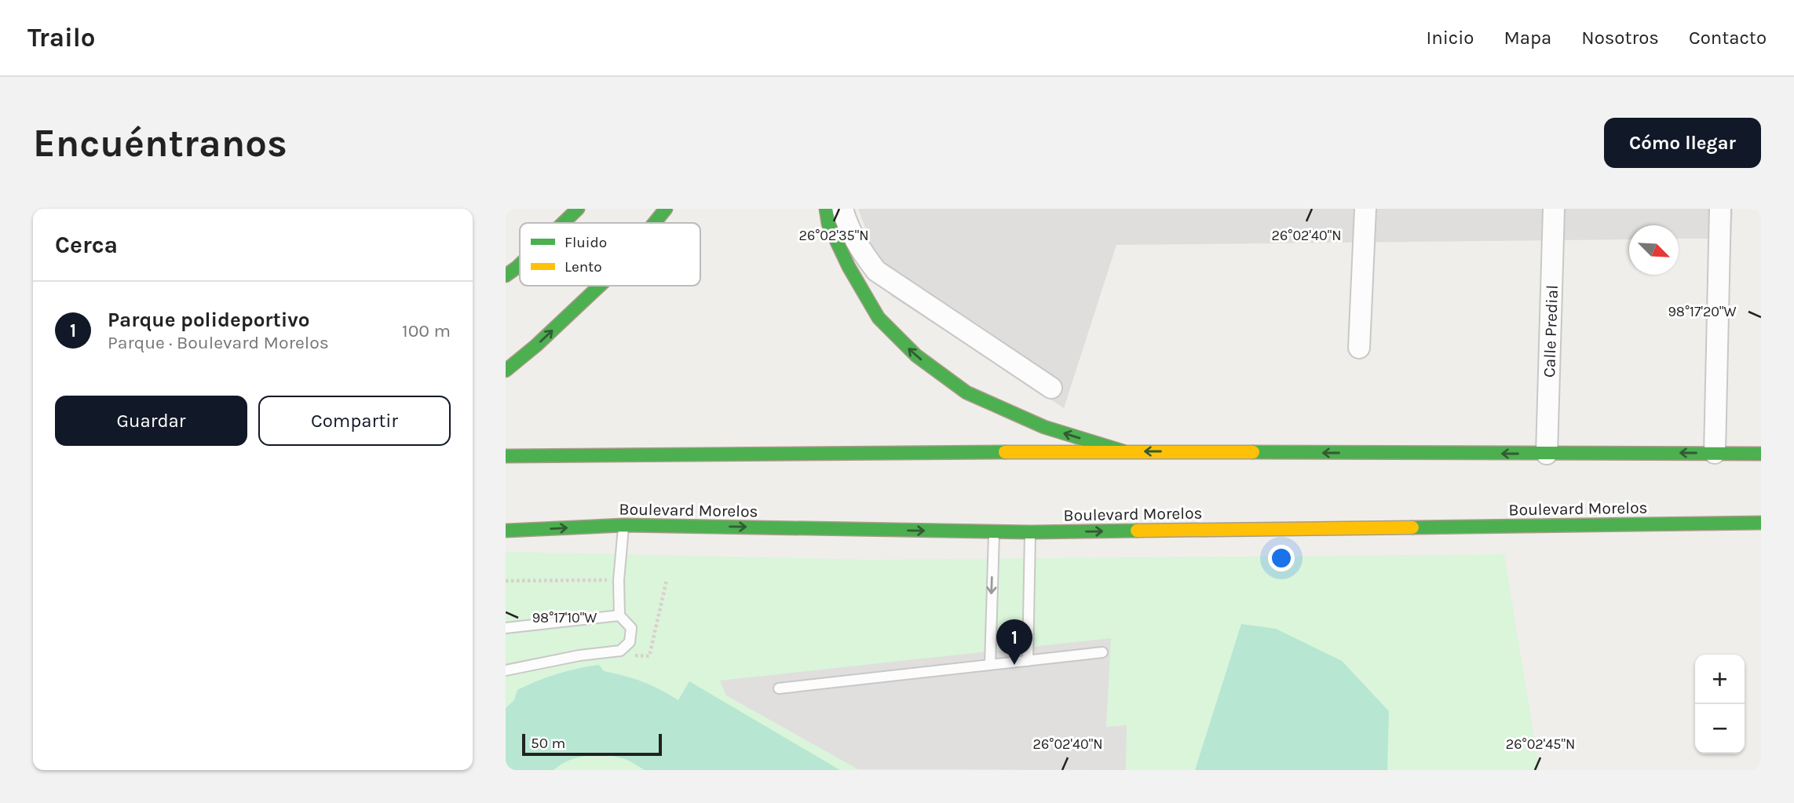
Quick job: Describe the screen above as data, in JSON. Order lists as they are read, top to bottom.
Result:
{
  "streets": {
    "main road": ["Boulevard Morelos"],
    "street": ["Calle Predial"]
  },
  "legend": ["Fluido", "Lento"],
  "scale_bar": "50 m",
  "north": "bottom right",
  "page": {
    "header": "Trailo",
    "nav": [
      "Inicio",
      "Mapa",
      "Nosotros",
      "Contacto"
    ],
    "buttons": [
      "Cómo llegar",
      ["Guardar", "Compartir"]
    ],
    "title": "Encuéntranos",
    "heading": "Cerca",
    "list": [
      {
        "mark": "1",
        "name": "Parque polideportivo",
        "note": "Parque · Boulevard Morelos",
        "value": "100 m"
      }
    ],
    "pins": "1",
    "map_buttons": ["+", "−"],
    "scale": "50 m"
  },
  "coordinates": [
    "26°02'35\"N",
    "26°02'40\"N",
    "98°17'20\"W",
    "98°17'10\"W",
    "26°02'45\"N"
  ]
}
